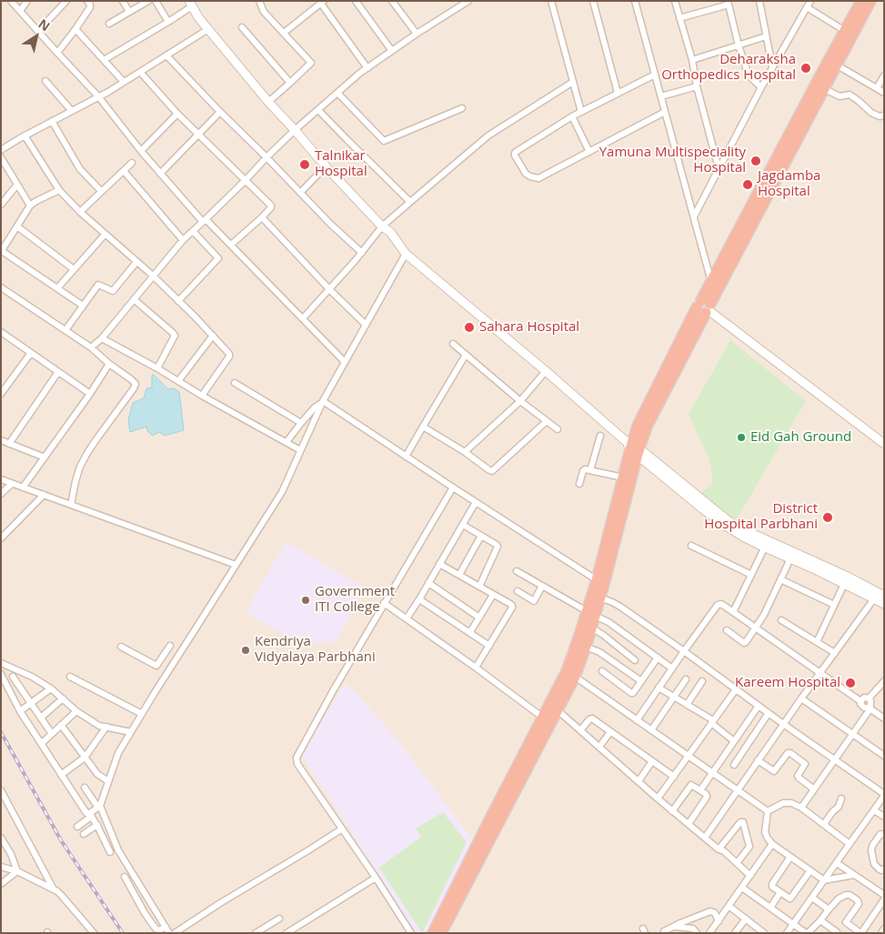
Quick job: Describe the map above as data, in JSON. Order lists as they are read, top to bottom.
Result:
{
  "places": [
    "Deharaksha Orthopedics Hospital",
    "Yamuna Multispeciality Hospital",
    "Talnikar Hospital",
    "Jagdamba Hospital",
    "Sahara Hospital",
    "Eid Gah Ground",
    "District Hospital Parbhani",
    "Government ITI College",
    "Kendriya Vidyalaya Parbhani",
    "Kareem Hospital"
  ],
  "north": "top right"
}
